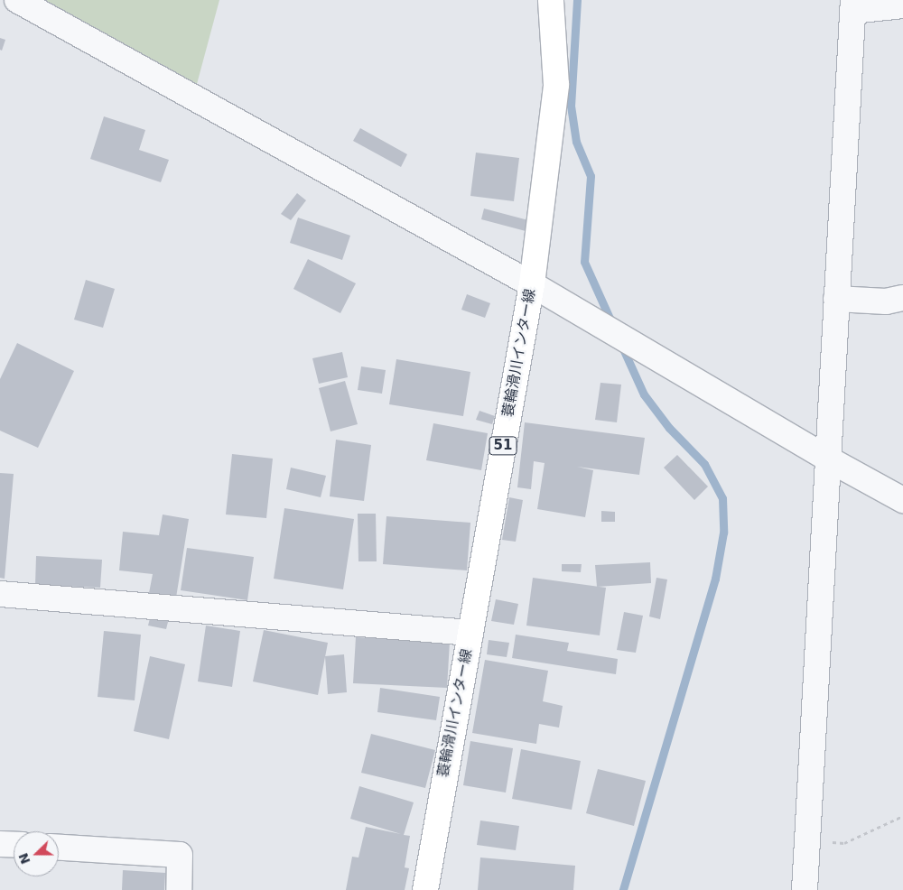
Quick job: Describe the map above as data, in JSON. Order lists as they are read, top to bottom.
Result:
{
  "streets": {
    "main road": ["蓑輪滑川インター線", "51"]
  },
  "north": "left"
}
